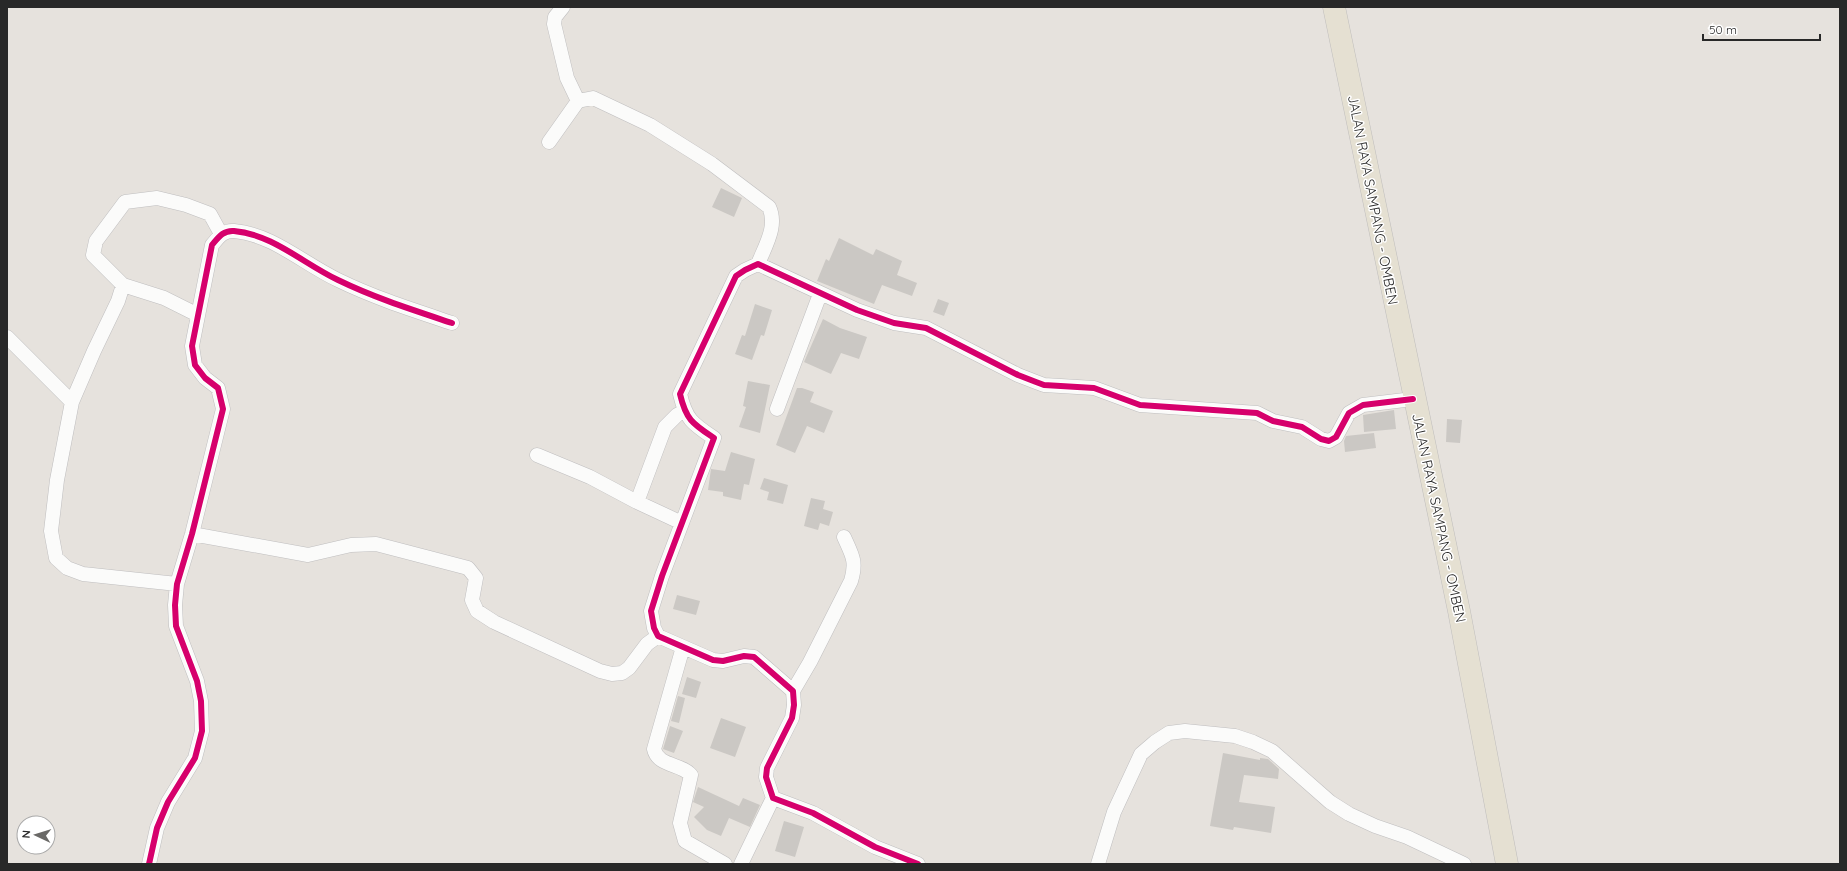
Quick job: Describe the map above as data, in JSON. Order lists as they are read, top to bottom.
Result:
{
  "streets": {
    "main road": ["JALAN RAYA SAMPANG - OMBEN"]
  },
  "scale_bar": "50 m",
  "north": "left"
}
